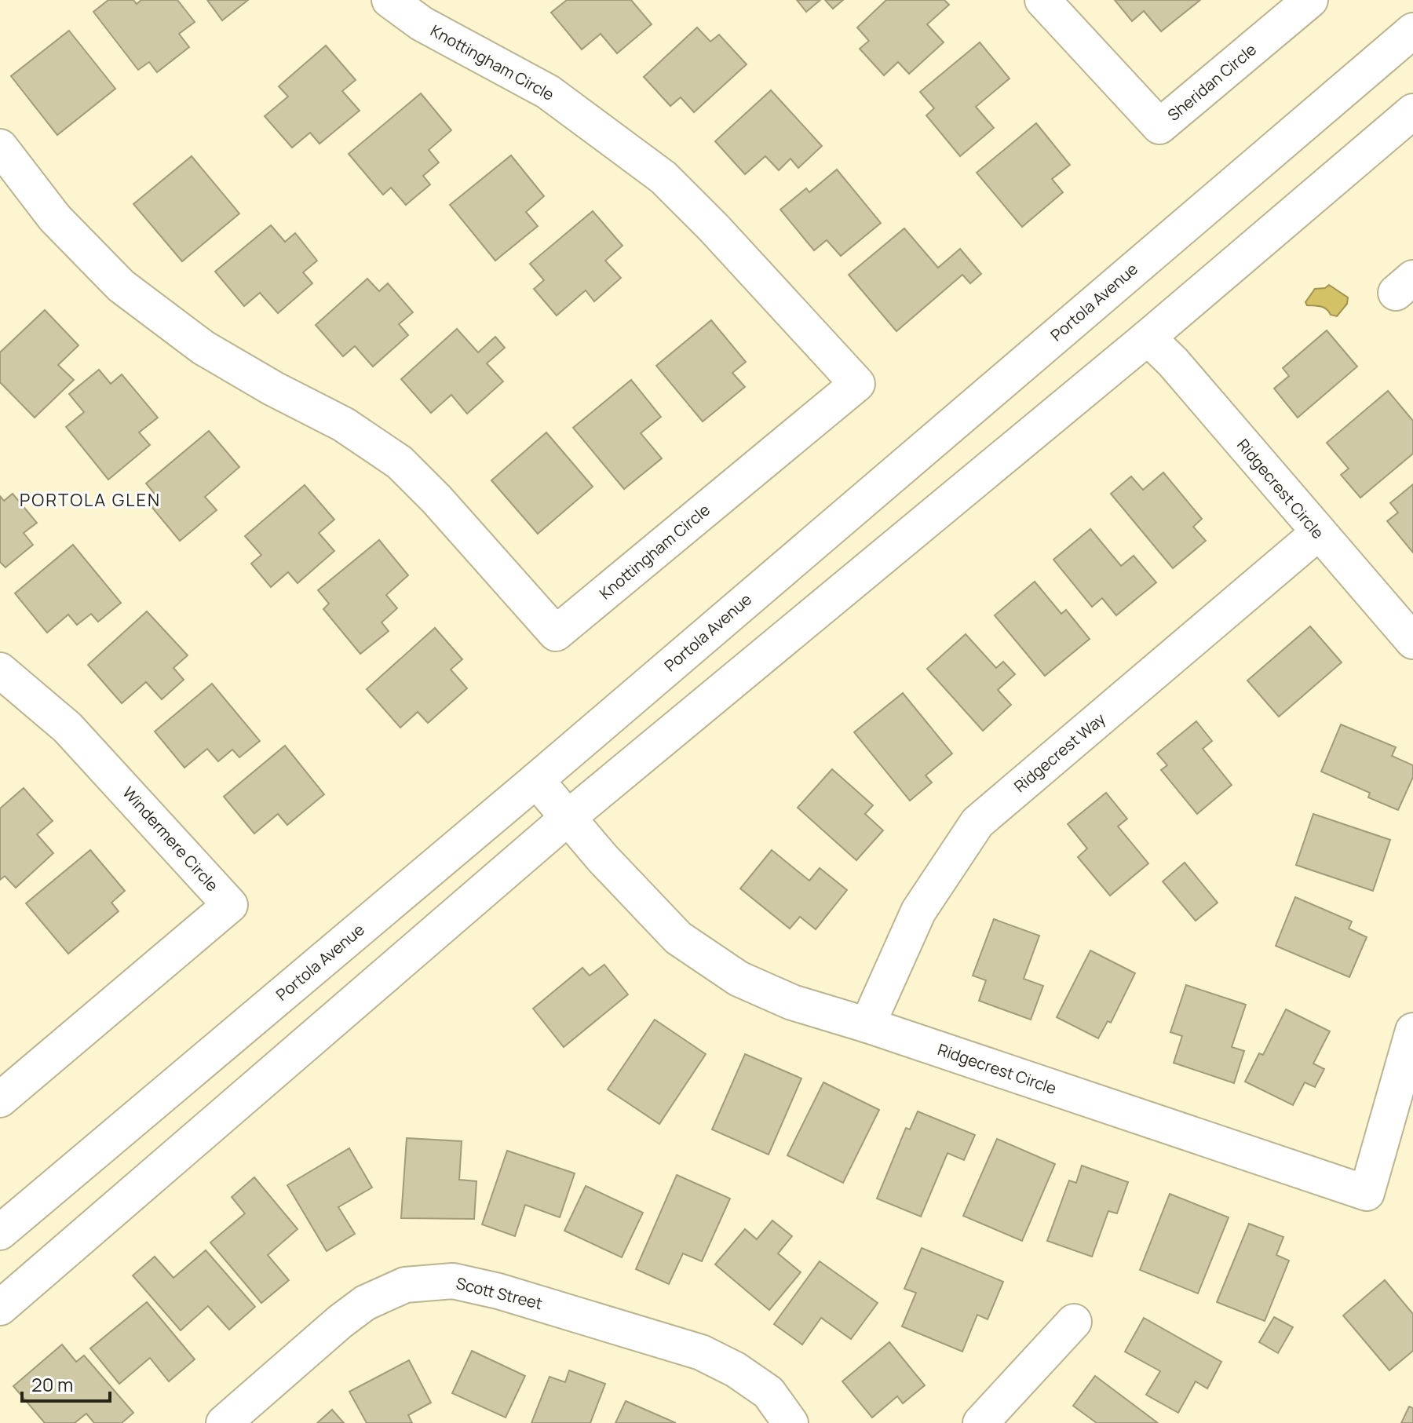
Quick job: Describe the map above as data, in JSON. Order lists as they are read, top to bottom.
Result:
{
  "streets": {
    "street": [
      "Knottingham Circle",
      "Sheridan Circle",
      "Portola Avenue",
      "Ridgecrest Circle",
      "Ridgecrest Way",
      "Windermere Circle",
      "Scott Street"
    ]
  },
  "crossings": [
    ["Portola Avenue", "Ridgecrest Circle"],
    ["Ridgecrest Circle", "Ridgecrest Way"]
  ],
  "districts": ["PORTOLA GLEN"],
  "scale_bar": "20 m"
}
